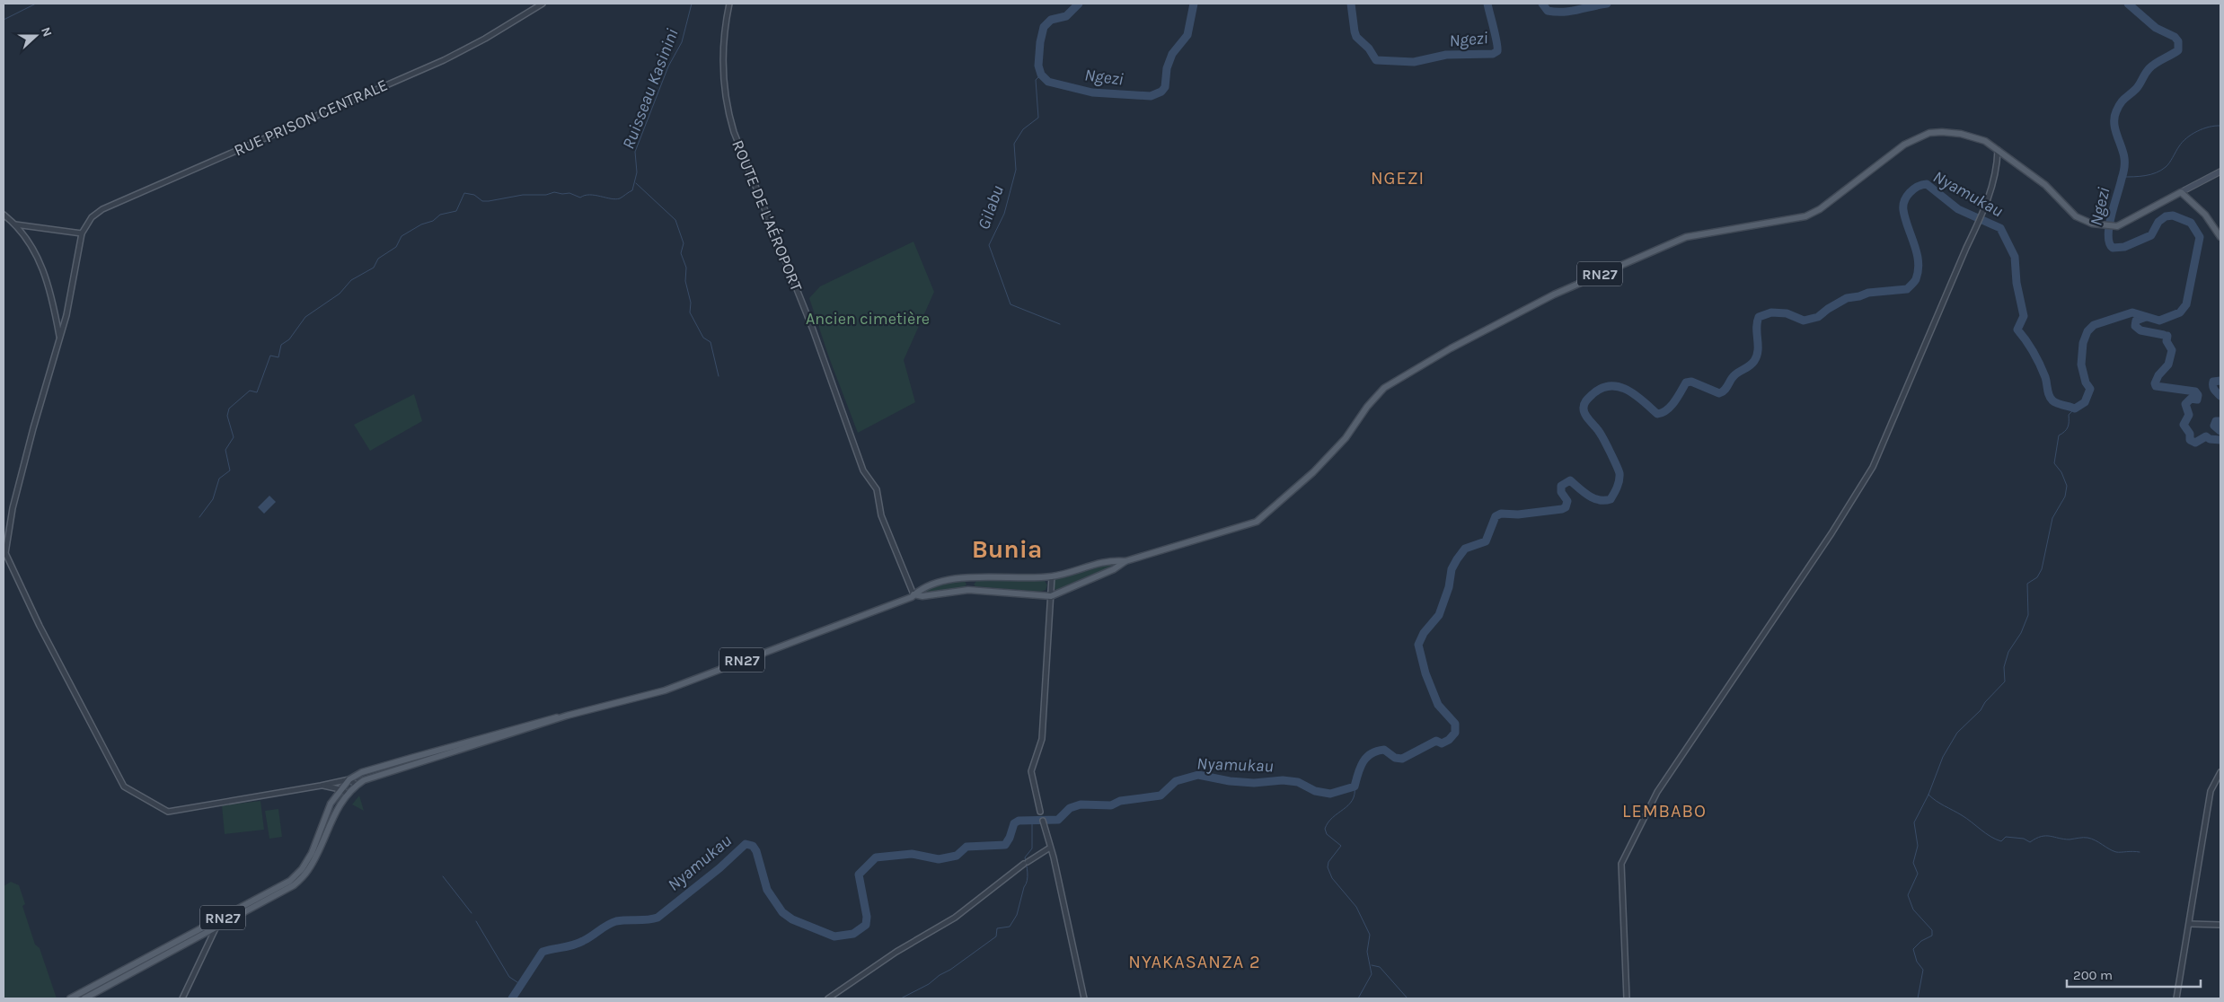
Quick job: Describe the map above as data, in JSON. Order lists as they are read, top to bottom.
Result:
{
  "streets": {
    "main road": ["RN27"],
    "street": ["RUE PRISON CENTRALE", "ROUTE DE L'AÉROPORT"]
  },
  "crossings": [
    ["ROUTE DE L'AÉROPORT", "RN27"]
  ],
  "districts": [
    "NGEZI",
    "Bunia",
    "LEMBABO",
    "NYAKASANZA 2"
  ],
  "water": [
    "Ngezi",
    "Ruisseau Kasinini",
    "Nyamukau",
    "Gilabu"
  ],
  "parks": ["Ancien cimetière"],
  "scale_bar": "200 m",
  "north": "right"
}
